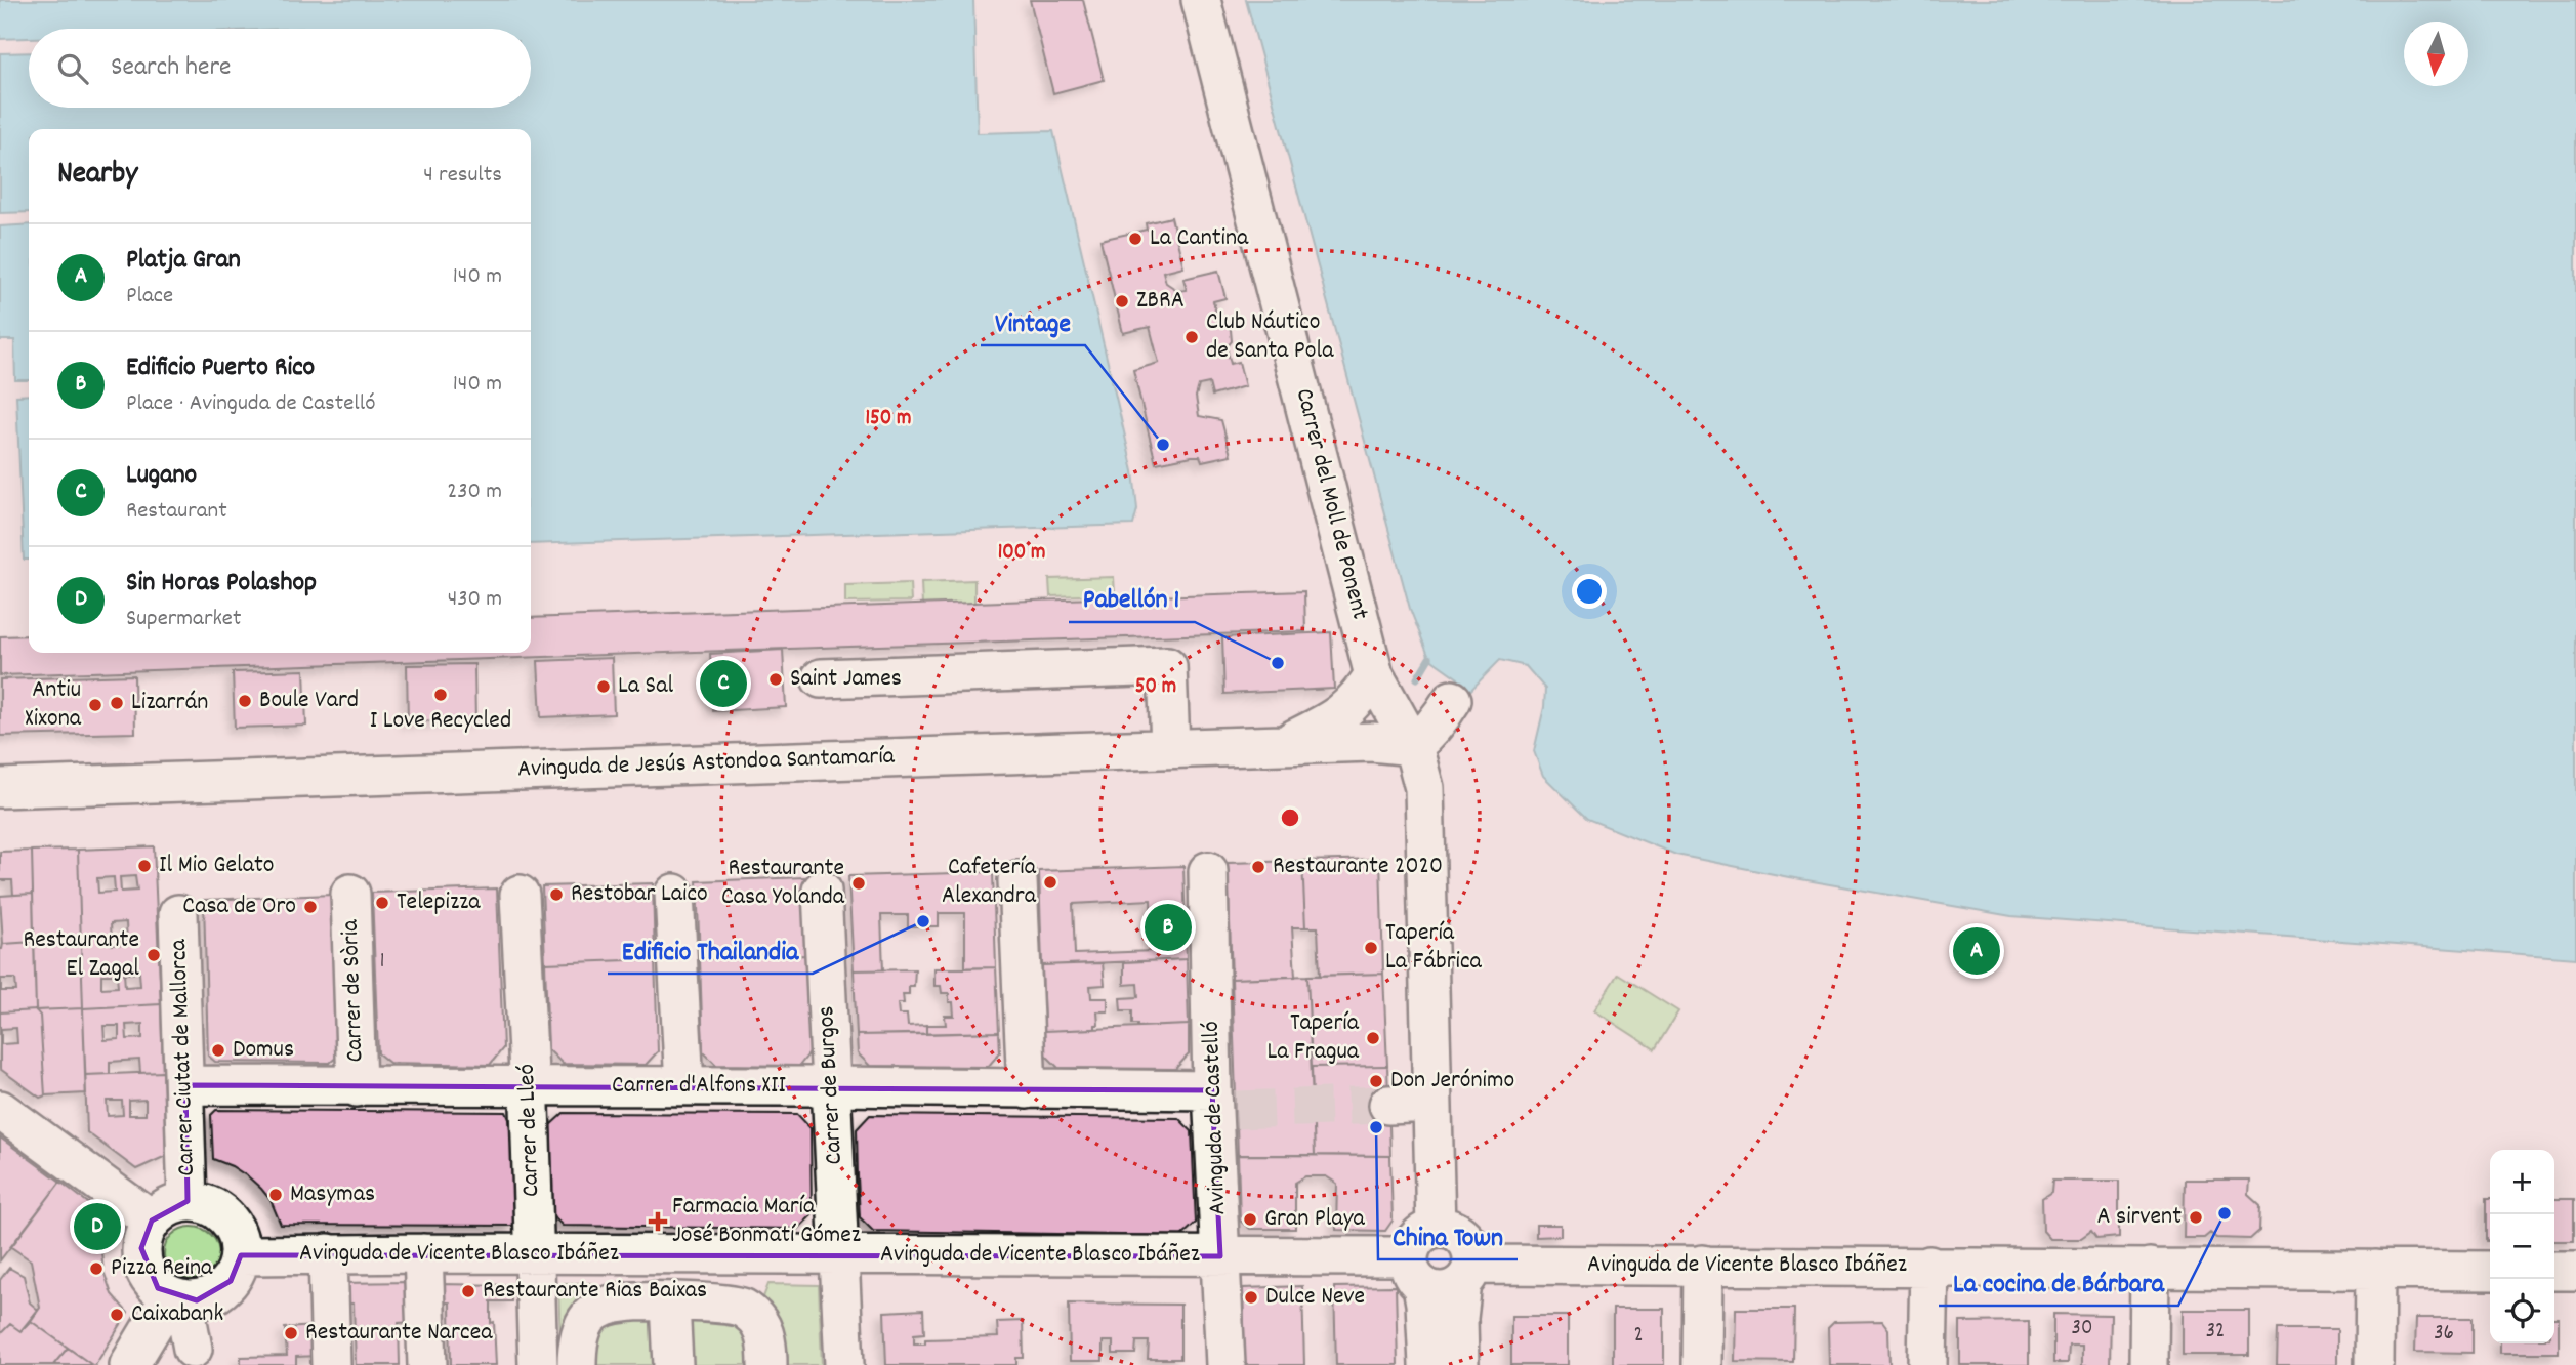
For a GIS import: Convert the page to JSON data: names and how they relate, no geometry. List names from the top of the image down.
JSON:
{
  "streets": {
    "street": [
      "Carrer del Moll de Ponent",
      "Avinguda de Jesús Astondoa Santamaría",
      "Carrer de Sòria",
      "Carrer Ciutat de Mallorca",
      "Carrer de Burgos",
      "Carrer d'Alfons XII",
      "Avinguda de Castelló",
      "Carrer de Lleó",
      "Avinguda de Vicente Blasco Ibáñez"
    ]
  },
  "crossings": [
    ["Carrer del Moll de Ponent", "Avinguda de Jesús Astondoa Santamaría"],
    ["Carrer del Moll de Ponent", "Avinguda de Vicente Blasco Ibáñez"],
    ["Carrer de Sòria", "Carrer d'Alfons XII"],
    ["Carrer Ciutat de Mallorca", "Carrer d'Alfons XII"],
    ["Carrer Ciutat de Mallorca", "Avinguda de Vicente Blasco Ibáñez"],
    ["Carrer de Burgos", "Carrer d'Alfons XII"],
    ["Carrer de Burgos", "Avinguda de Vicente Blasco Ibáñez"],
    ["Carrer d'Alfons XII", "Avinguda de Castelló"],
    ["Carrer d'Alfons XII", "Carrer de Lleó"],
    ["Avinguda de Castelló", "Avinguda de Vicente Blasco Ibáñez"],
    ["Carrer de Lleó", "Avinguda de Vicente Blasco Ibáñez"]
  ],
  "places": {
    "other": [
      "La Cantina",
      "ZBRA",
      "Club Náutico de Santa Pola",
      "Vintage",
      "Pabellón 1",
      "Saint James",
      "La Sal",
      "I Love Recycled",
      "Boule Vard",
      "Lizarrán",
      "Antiu Xixona",
      "Il Mio Gelato",
      "Restaurante 2020",
      "Cafetería Alexandra",
      "Restaurante Casa Yolanda",
      "Restobar Laico",
      "Telepizza",
      "Casa de Oro",
      "Edificio Thailandia",
      "Tapería La Fábrica",
      "Restaurante El Zagal",
      "Tapería La Fragua",
      "Domus",
      "Don Jerónimo",
      "China Town",
      "Masymas",
      "La cocina de Bárbara",
      "A sirvent",
      "Gran Playa",
      "Pizza Reina",
      "Restaurante Rias Baixas",
      "Dulce Neve",
      "Caixabank",
      "Restaurante Narcea"
    ],
    "health": ["Farmacia María José Bonmatí Gómez"]
  },
  "house_numbers": [
    "1",
    "30",
    "32",
    "36",
    "2"
  ],
  "north": "bottom",
  "page": {
    "search": "Search here",
    "heading": ["Nearby", "4 results"],
    "list": [
      {
        "mark": "A",
        "name": "Platja Gran",
        "note": "Place",
        "value": "140 m"
      },
      {
        "mark": "B",
        "name": "Edificio Puerto Rico",
        "note": "Place · Avinguda de Castelló",
        "value": "140 m"
      },
      {
        "mark": "C",
        "name": "Lugano",
        "note": "Restaurant",
        "value": "230 m"
      },
      {
        "mark": "D",
        "name": "Sin Horas Polashop",
        "note": "Supermarket",
        "value": "430 m"
      }
    ],
    "pins": [
      "C",
      "B",
      "A",
      "D"
    ],
    "map_buttons": ["+", "−"]
  },
  "rings": ["150 m", "100 m", "50 m"]
}
